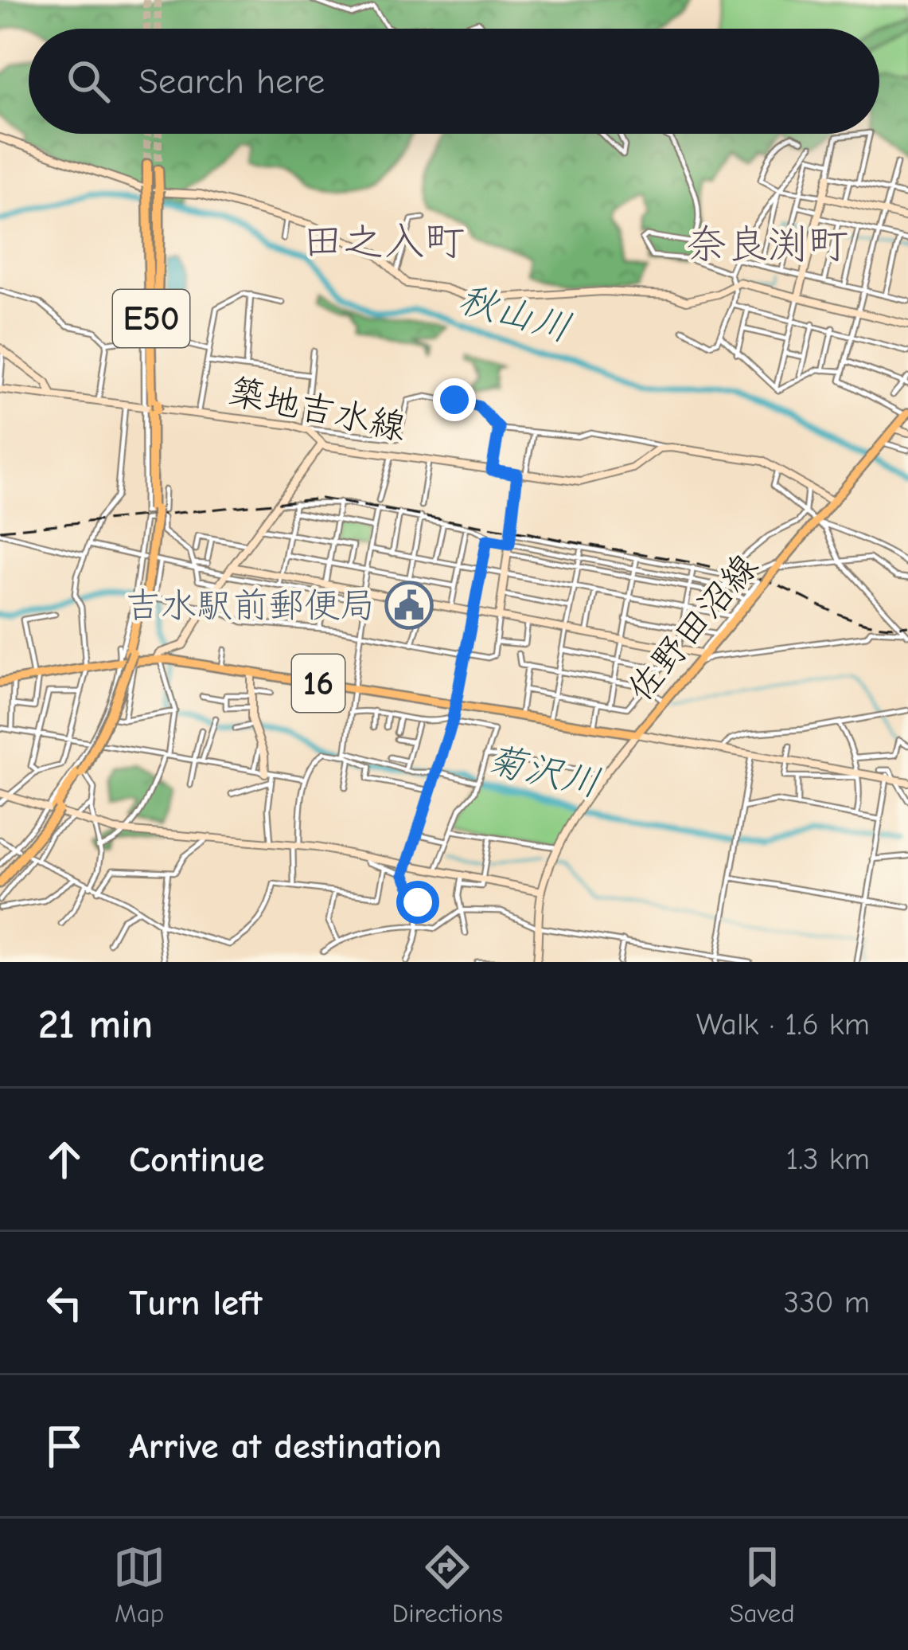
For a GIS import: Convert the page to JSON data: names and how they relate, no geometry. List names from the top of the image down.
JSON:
{
  "streets": {
    "highway": ["E50"],
    "main road": ["佐野田沼線", "16"],
    "street": ["築地吉水線"]
  },
  "crossings": [
    ["E50", "築地吉水線"],
    ["E50", "佐野田沼線"]
  ],
  "districts": ["田之入町", "奈良渕町"],
  "water": ["秋山川", "菊沢川"],
  "places": {
    "public building": ["吉水駅前郵便局"]
  },
  "page": {
    "search": "Search here",
    "heading": ["21 min", "Walk · 1.6 km"],
    "list": [
      ["Continue", "1.3 km"],
      ["Turn left", "330 m"],
      "Arrive at destination"
    ],
    "nav": ["Map", "Directions", "Saved"]
  }
}
